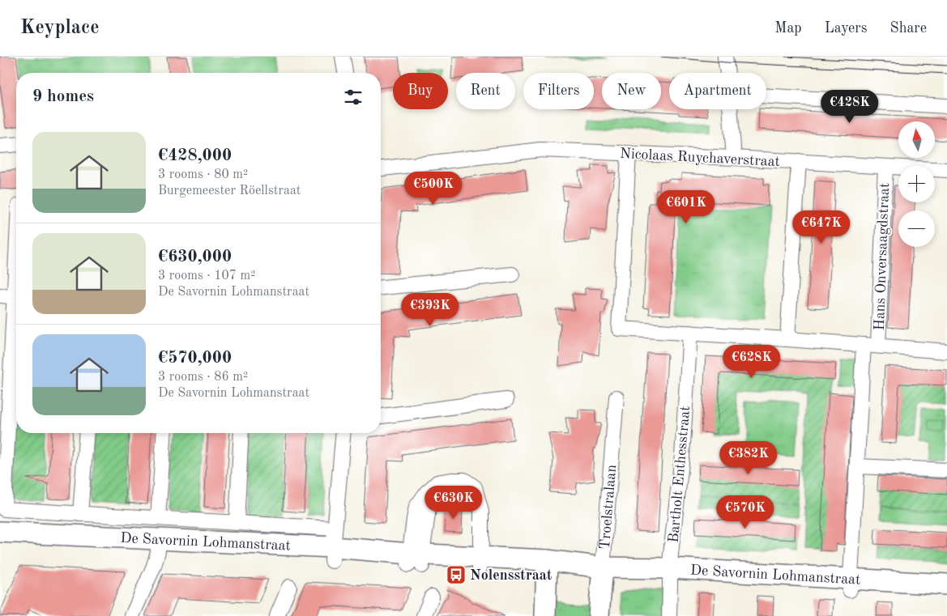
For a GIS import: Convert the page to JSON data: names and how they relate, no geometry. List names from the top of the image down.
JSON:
{
  "streets": {
    "street": [
      "Nicolaas Ruychaverstraat",
      "Hans Onversaagdstraat",
      "Bartholt Enthesstraat",
      "Troelstralaan",
      "De Savornin Lohmanstraat"
    ]
  },
  "crossings": [
    ["Nicolaas Ruychaverstraat", "Hans Onversaagdstraat"],
    ["Hans Onversaagdstraat", "De Savornin Lohmanstraat"],
    ["Bartholt Enthesstraat", "De Savornin Lohmanstraat"],
    ["Troelstralaan", "De Savornin Lohmanstraat"]
  ],
  "places": {
    "bus stop": ["Nolensstraat"]
  },
  "north": "top",
  "page": {
    "header": "Keyplace",
    "nav": ["Map", "Layers", "Share"],
    "chip": [
      "Buy",
      "Rent",
      "Filters",
      "New",
      "Apartment"
    ],
    "heading": "9 homes",
    "price": [
      "€428K",
      "€500K",
      "€601K",
      "€647K",
      "€393K",
      "€628K",
      "€382K",
      "€630K",
      "€570K"
    ],
    "map_buttons": ["+", "−"],
    "list": [
      {
        "name": "€428,000",
        "note": "3 rooms · 80 m² · Burgemeester Röellstraat"
      },
      {
        "name": "€630,000",
        "note": "3 rooms · 107 m² · De Savornin Lohmanstraat"
      },
      {
        "name": "€570,000",
        "note": "3 rooms · 86 m² · De Savornin Lohmanstraat"
      }
    ]
  }
}
